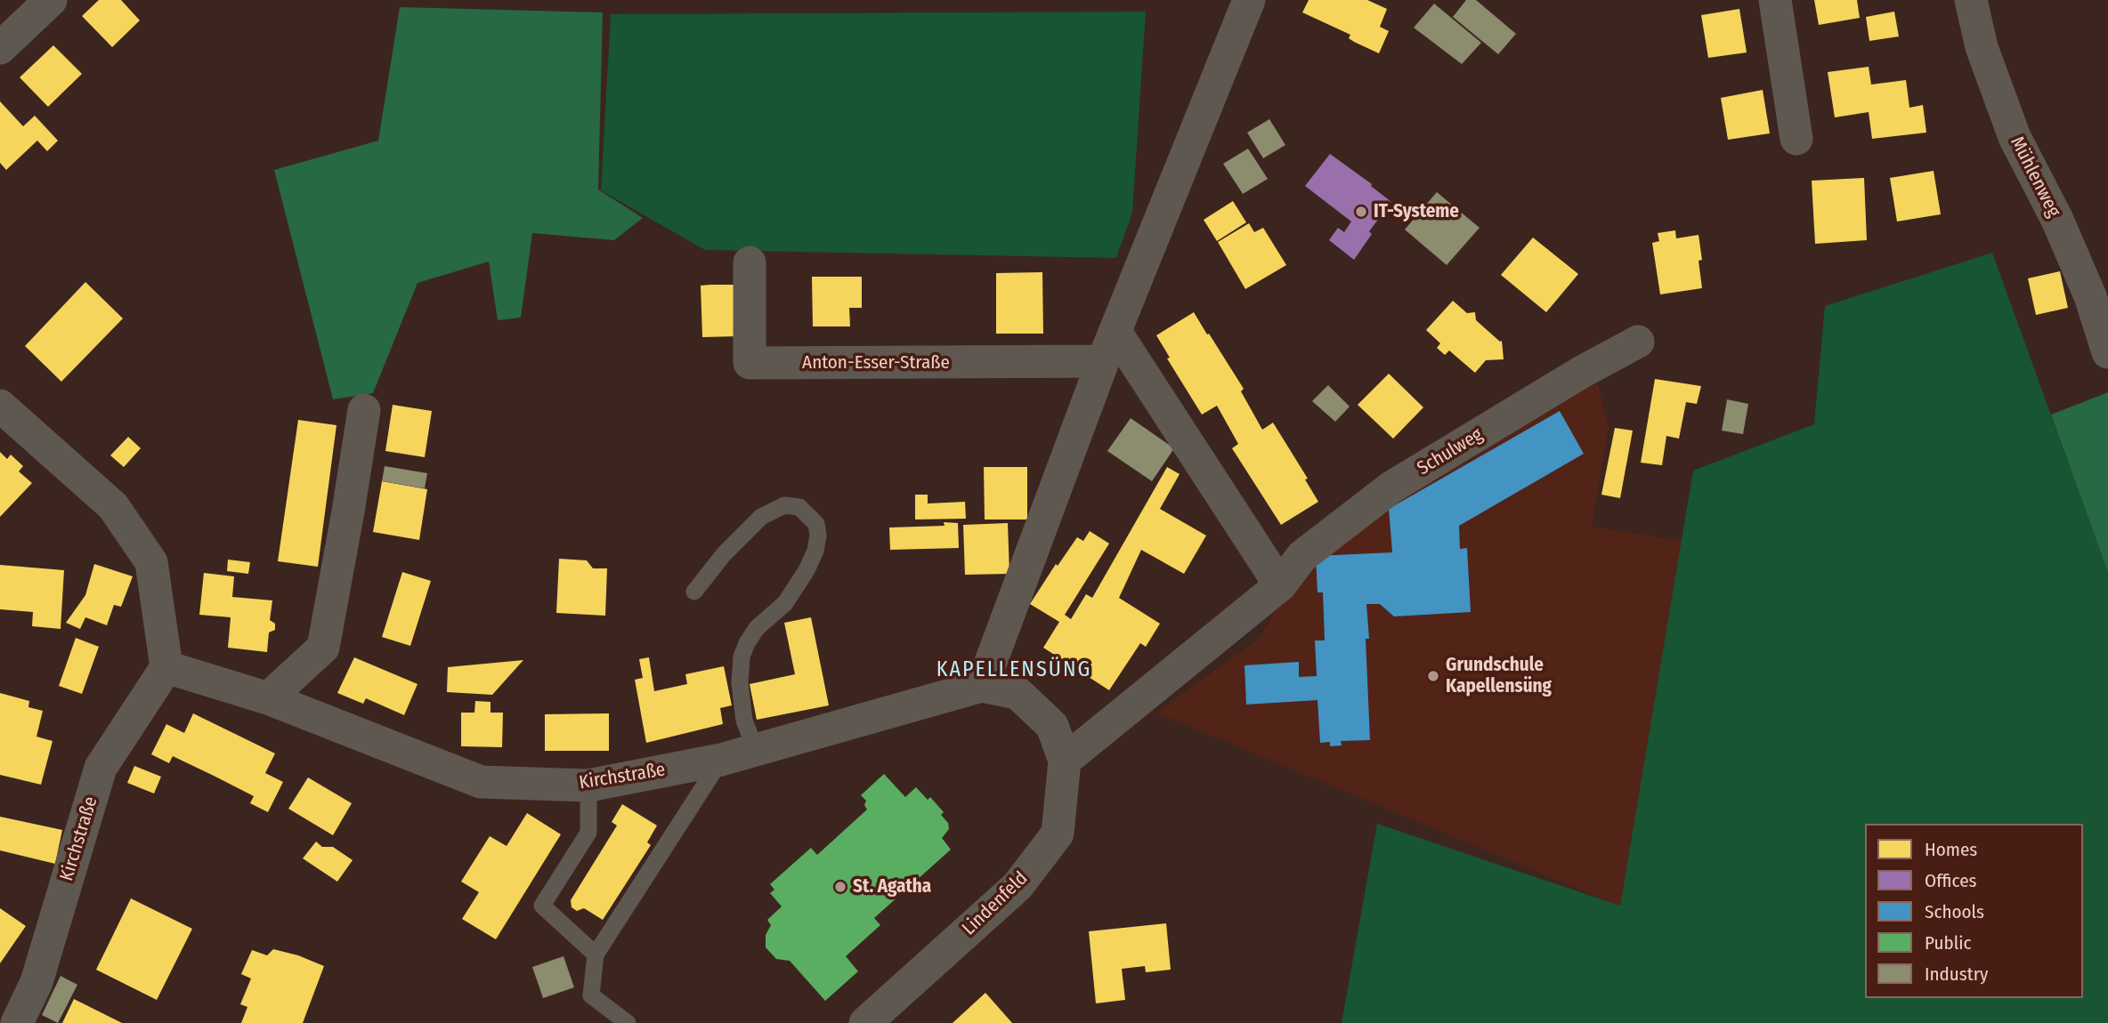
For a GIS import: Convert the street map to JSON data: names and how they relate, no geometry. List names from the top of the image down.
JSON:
{
  "streets": {
    "street": [
      "Mühlenweg",
      "Anton-Esser-Straße",
      "Schulweg",
      "Kirchstraße",
      "Lindenfeld"
    ]
  },
  "crossings": [
    ["Schulweg", "Lindenfeld"],
    ["Kirchstraße", "Lindenfeld"]
  ],
  "districts": ["KAPELLENSÜNG"],
  "places": ["IT-Systeme", "Grundschule Kapellensüng", "St. Agatha"],
  "legend": [
    "Homes",
    "Offices",
    "Schools",
    "Public",
    "Industry"
  ]
}
